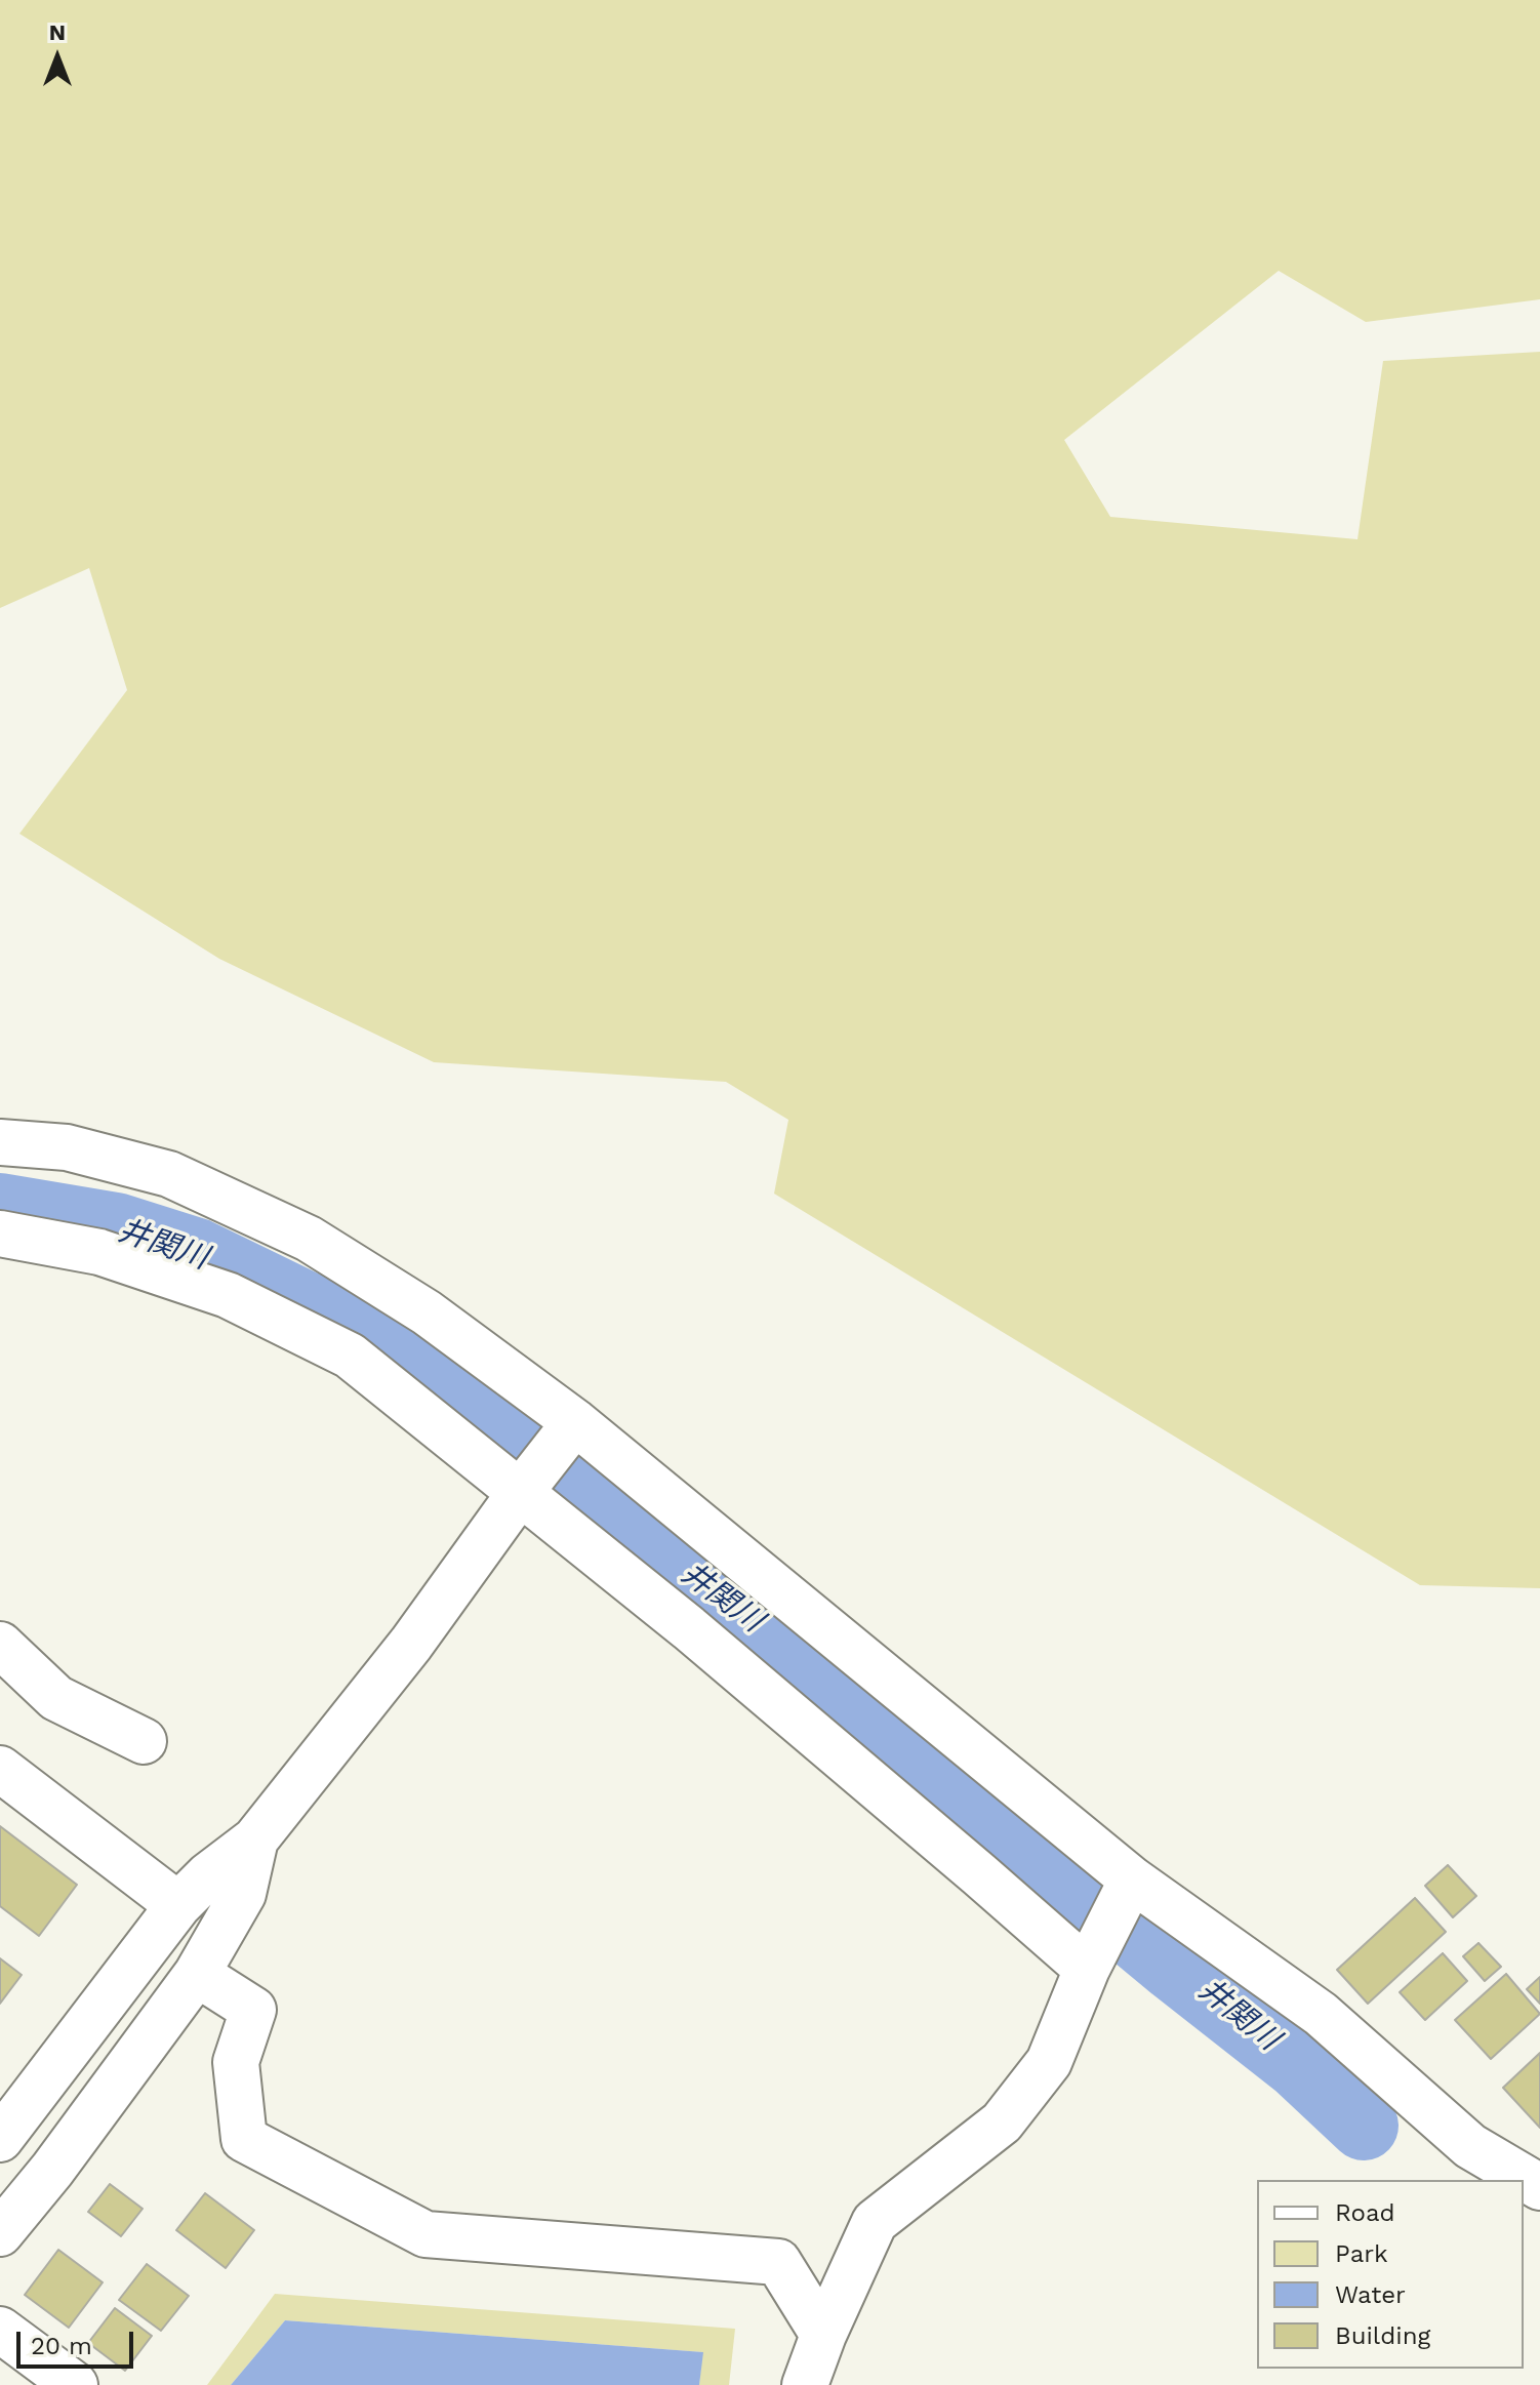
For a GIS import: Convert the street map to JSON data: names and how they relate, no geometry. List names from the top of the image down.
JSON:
{
  "water": ["井関川"],
  "legend": [
    "Road",
    "Park",
    "Water",
    "Building"
  ],
  "scale_bar": "20 m",
  "north": "top"
}
